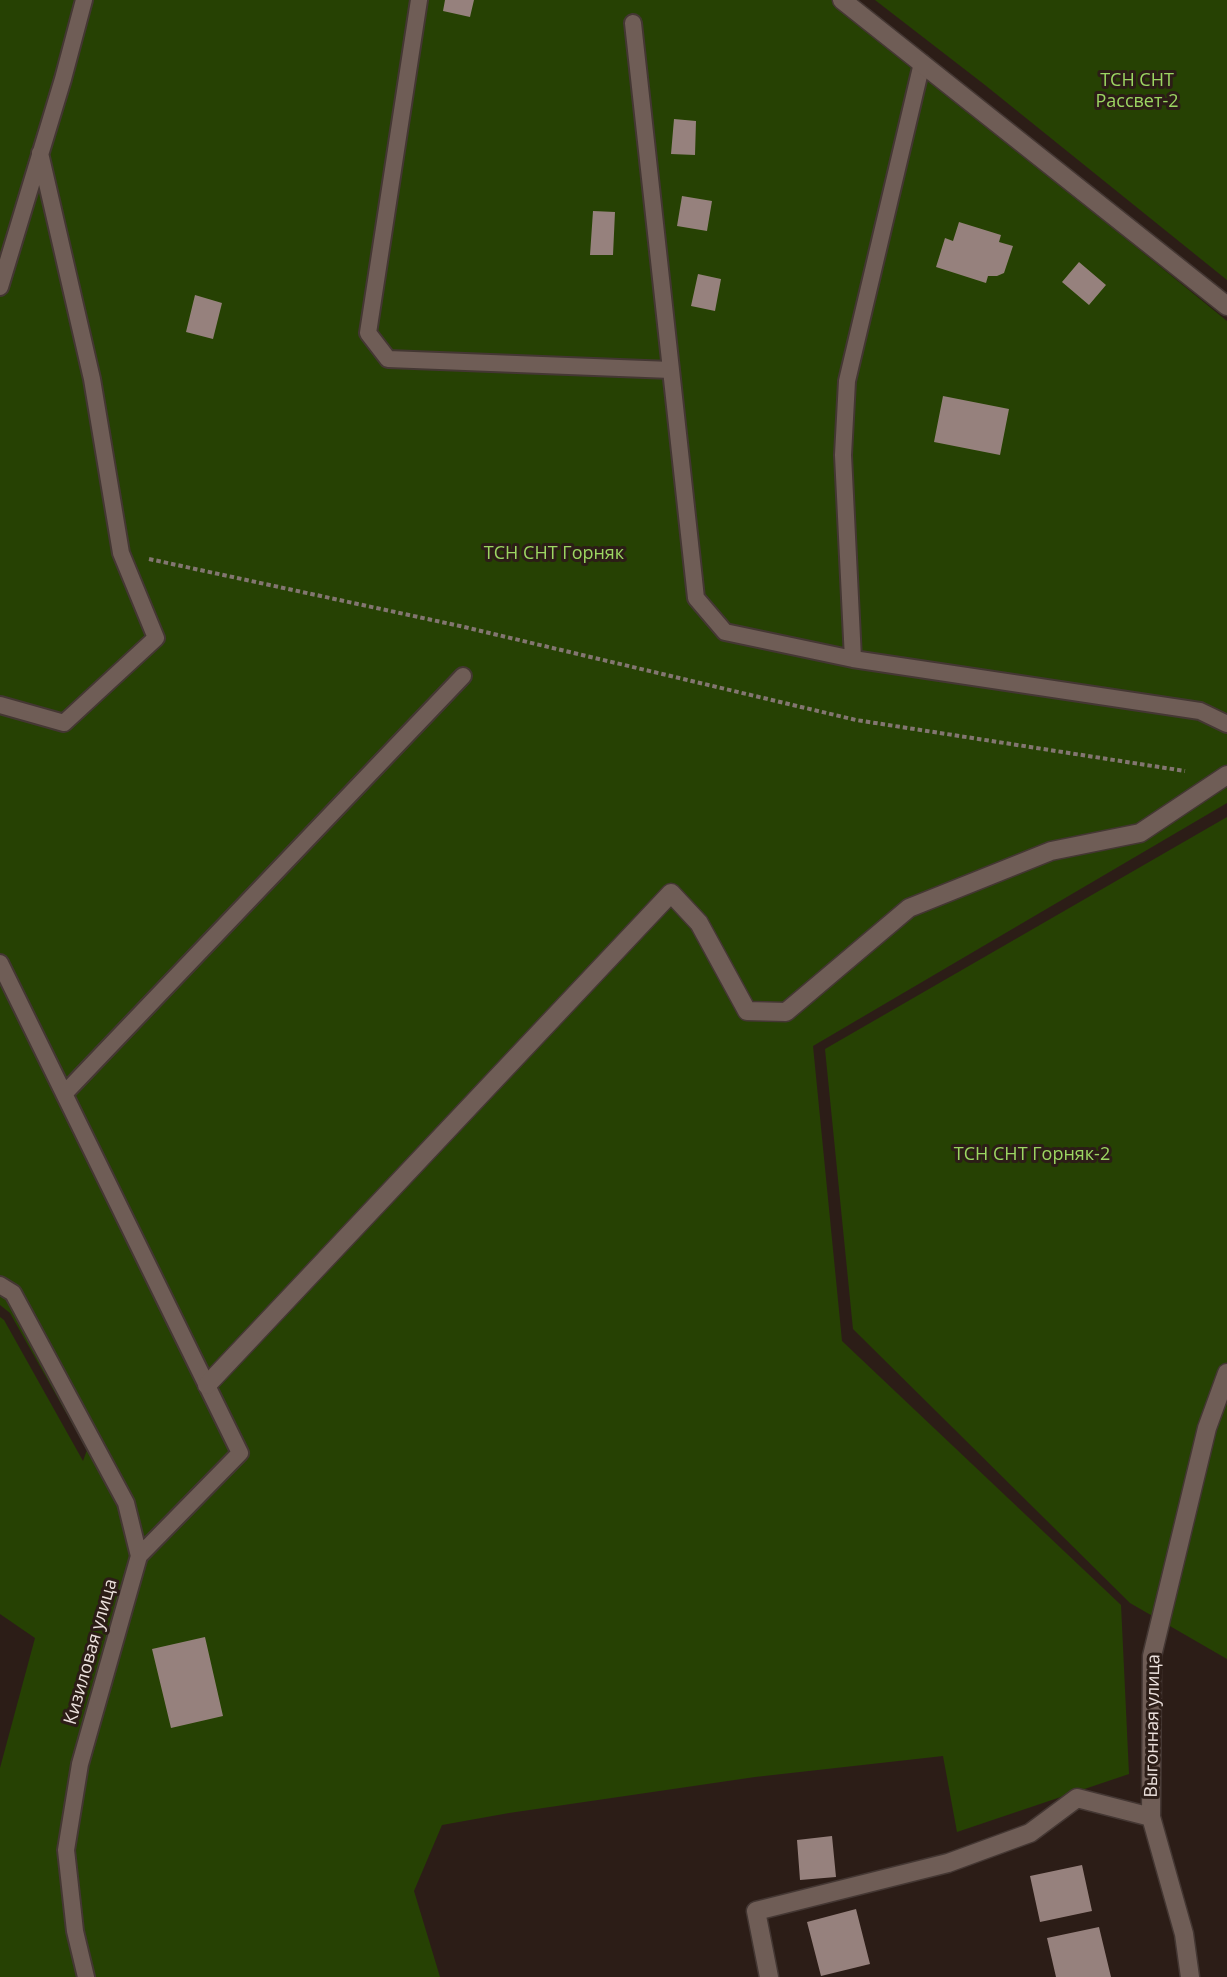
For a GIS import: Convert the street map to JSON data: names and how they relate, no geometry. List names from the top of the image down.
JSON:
{
  "streets": {
    "street": ["Выгонная улица"],
    "lane": ["Кизиловая улица"]
  },
  "parks": ["ТСН СНТ Рассвет-2", "ТСН СНТ Горняк", "ТСН СНТ Горняк-2"]
}
